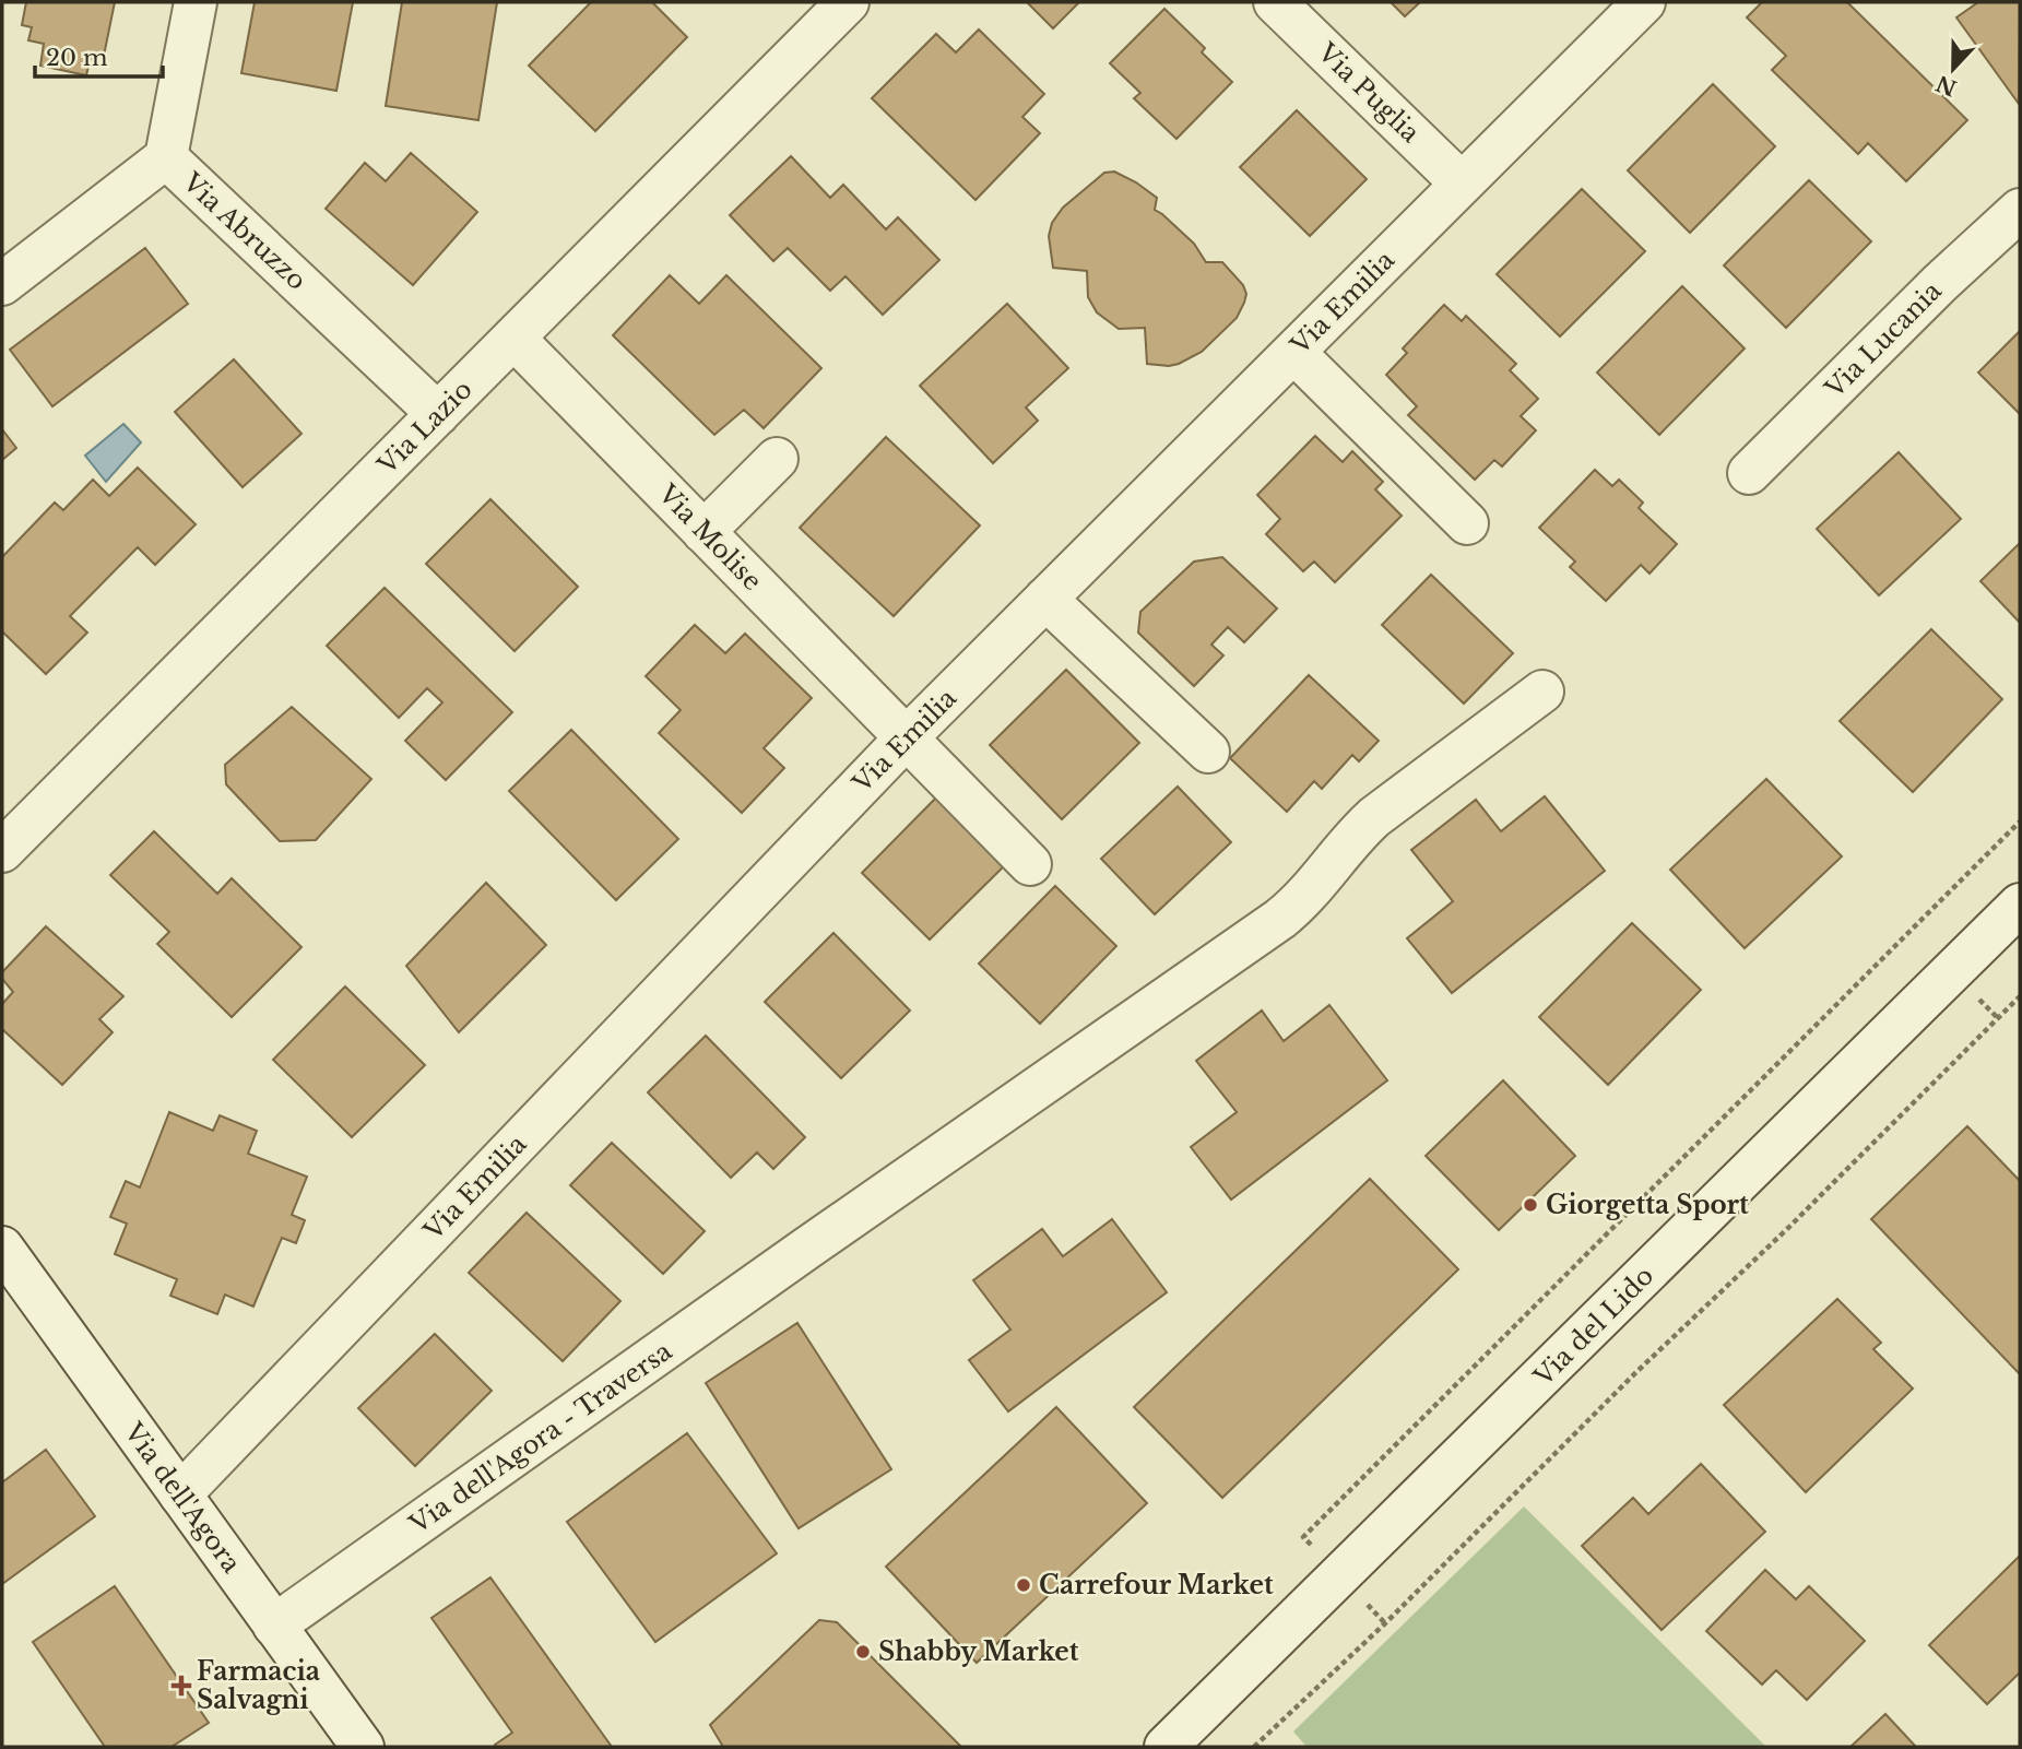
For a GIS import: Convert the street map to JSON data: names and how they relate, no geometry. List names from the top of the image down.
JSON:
{
  "streets": {
    "street": [
      "Via Puglia",
      "Via Abruzzo",
      "Via Emilia",
      "Via Lucania",
      "Via Lazio",
      "Via Molise",
      "Via del Lido",
      "Via dell'Agora - Traversa",
      "Via dell'Agora"
    ]
  },
  "crossings": [
    ["Via Puglia", "Via Emilia"],
    ["Via Abruzzo", "Via Lazio"],
    ["Via Emilia", "Via Molise"],
    ["Via Emilia", "Via dell'Agora"],
    ["Via Lazio", "Via Molise"],
    ["Via dell'Agora - Traversa", "Via dell'Agora"]
  ],
  "places": {
    "other": ["Giorgetta Sport", "Carrefour Market", "Shabby Market"],
    "health": ["Farmacia Salvagni"]
  },
  "scale_bar": "20 m",
  "north": "bottom"
}
